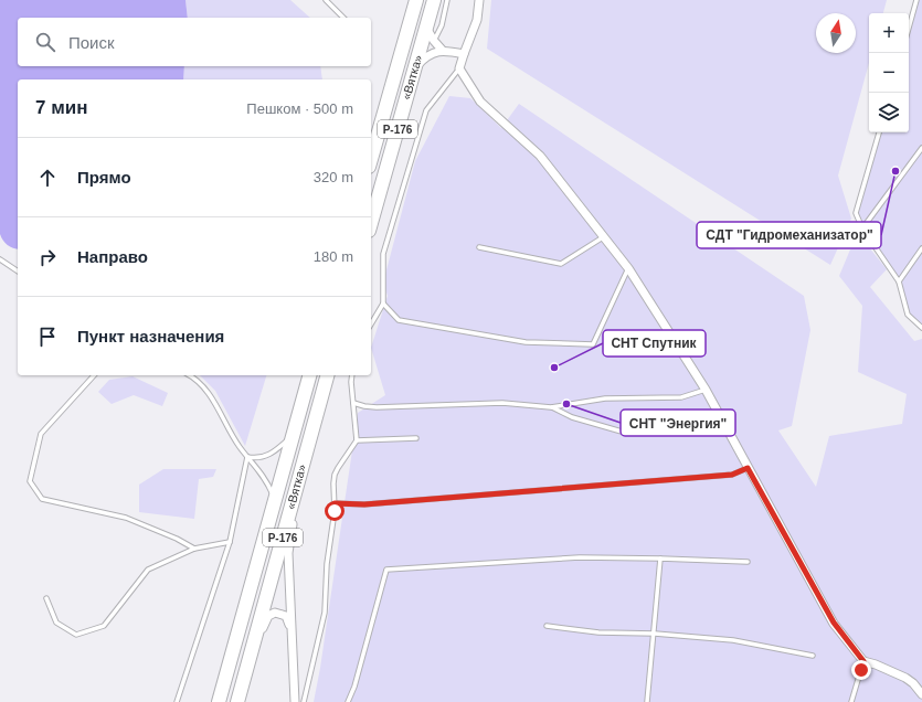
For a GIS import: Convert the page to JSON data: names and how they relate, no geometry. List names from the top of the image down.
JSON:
{
  "streets": {
    "highway": ["«Вятка»", "Р-176"]
  },
  "places": ["СДТ \"Гидромеханизатор\"", "СНТ Спутник", "СНТ \"Энергия\""],
  "north": "top",
  "page": {
    "map_buttons": ["+", "−"],
    "search": "Поиск",
    "heading": ["7 мин", "Пешком · 500 m"],
    "list": [
      ["Прямо", "320 m"],
      ["Направо", "180 m"],
      "Пункт назначения"
    ]
  }
}
